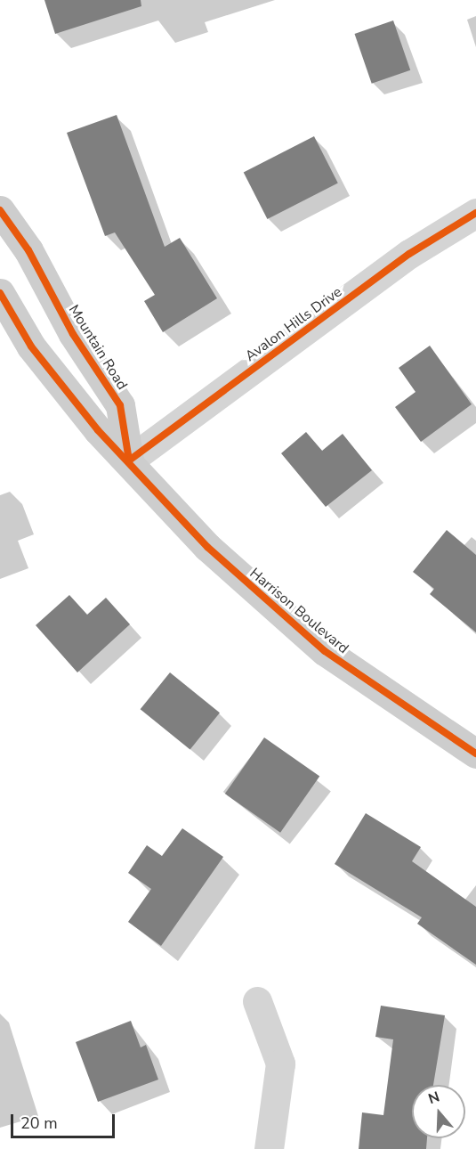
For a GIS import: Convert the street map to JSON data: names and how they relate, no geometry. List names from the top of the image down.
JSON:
{
  "streets": {
    "street": ["Avalon Hills Drive", "Mountain Road", "Harrison Boulevard"]
  },
  "crossings": [
    ["Avalon Hills Drive", "Mountain Road"],
    ["Avalon Hills Drive", "Harrison Boulevard"],
    ["Mountain Road", "Harrison Boulevard"]
  ],
  "scale_bar": "20 m",
  "north": "top"
}
